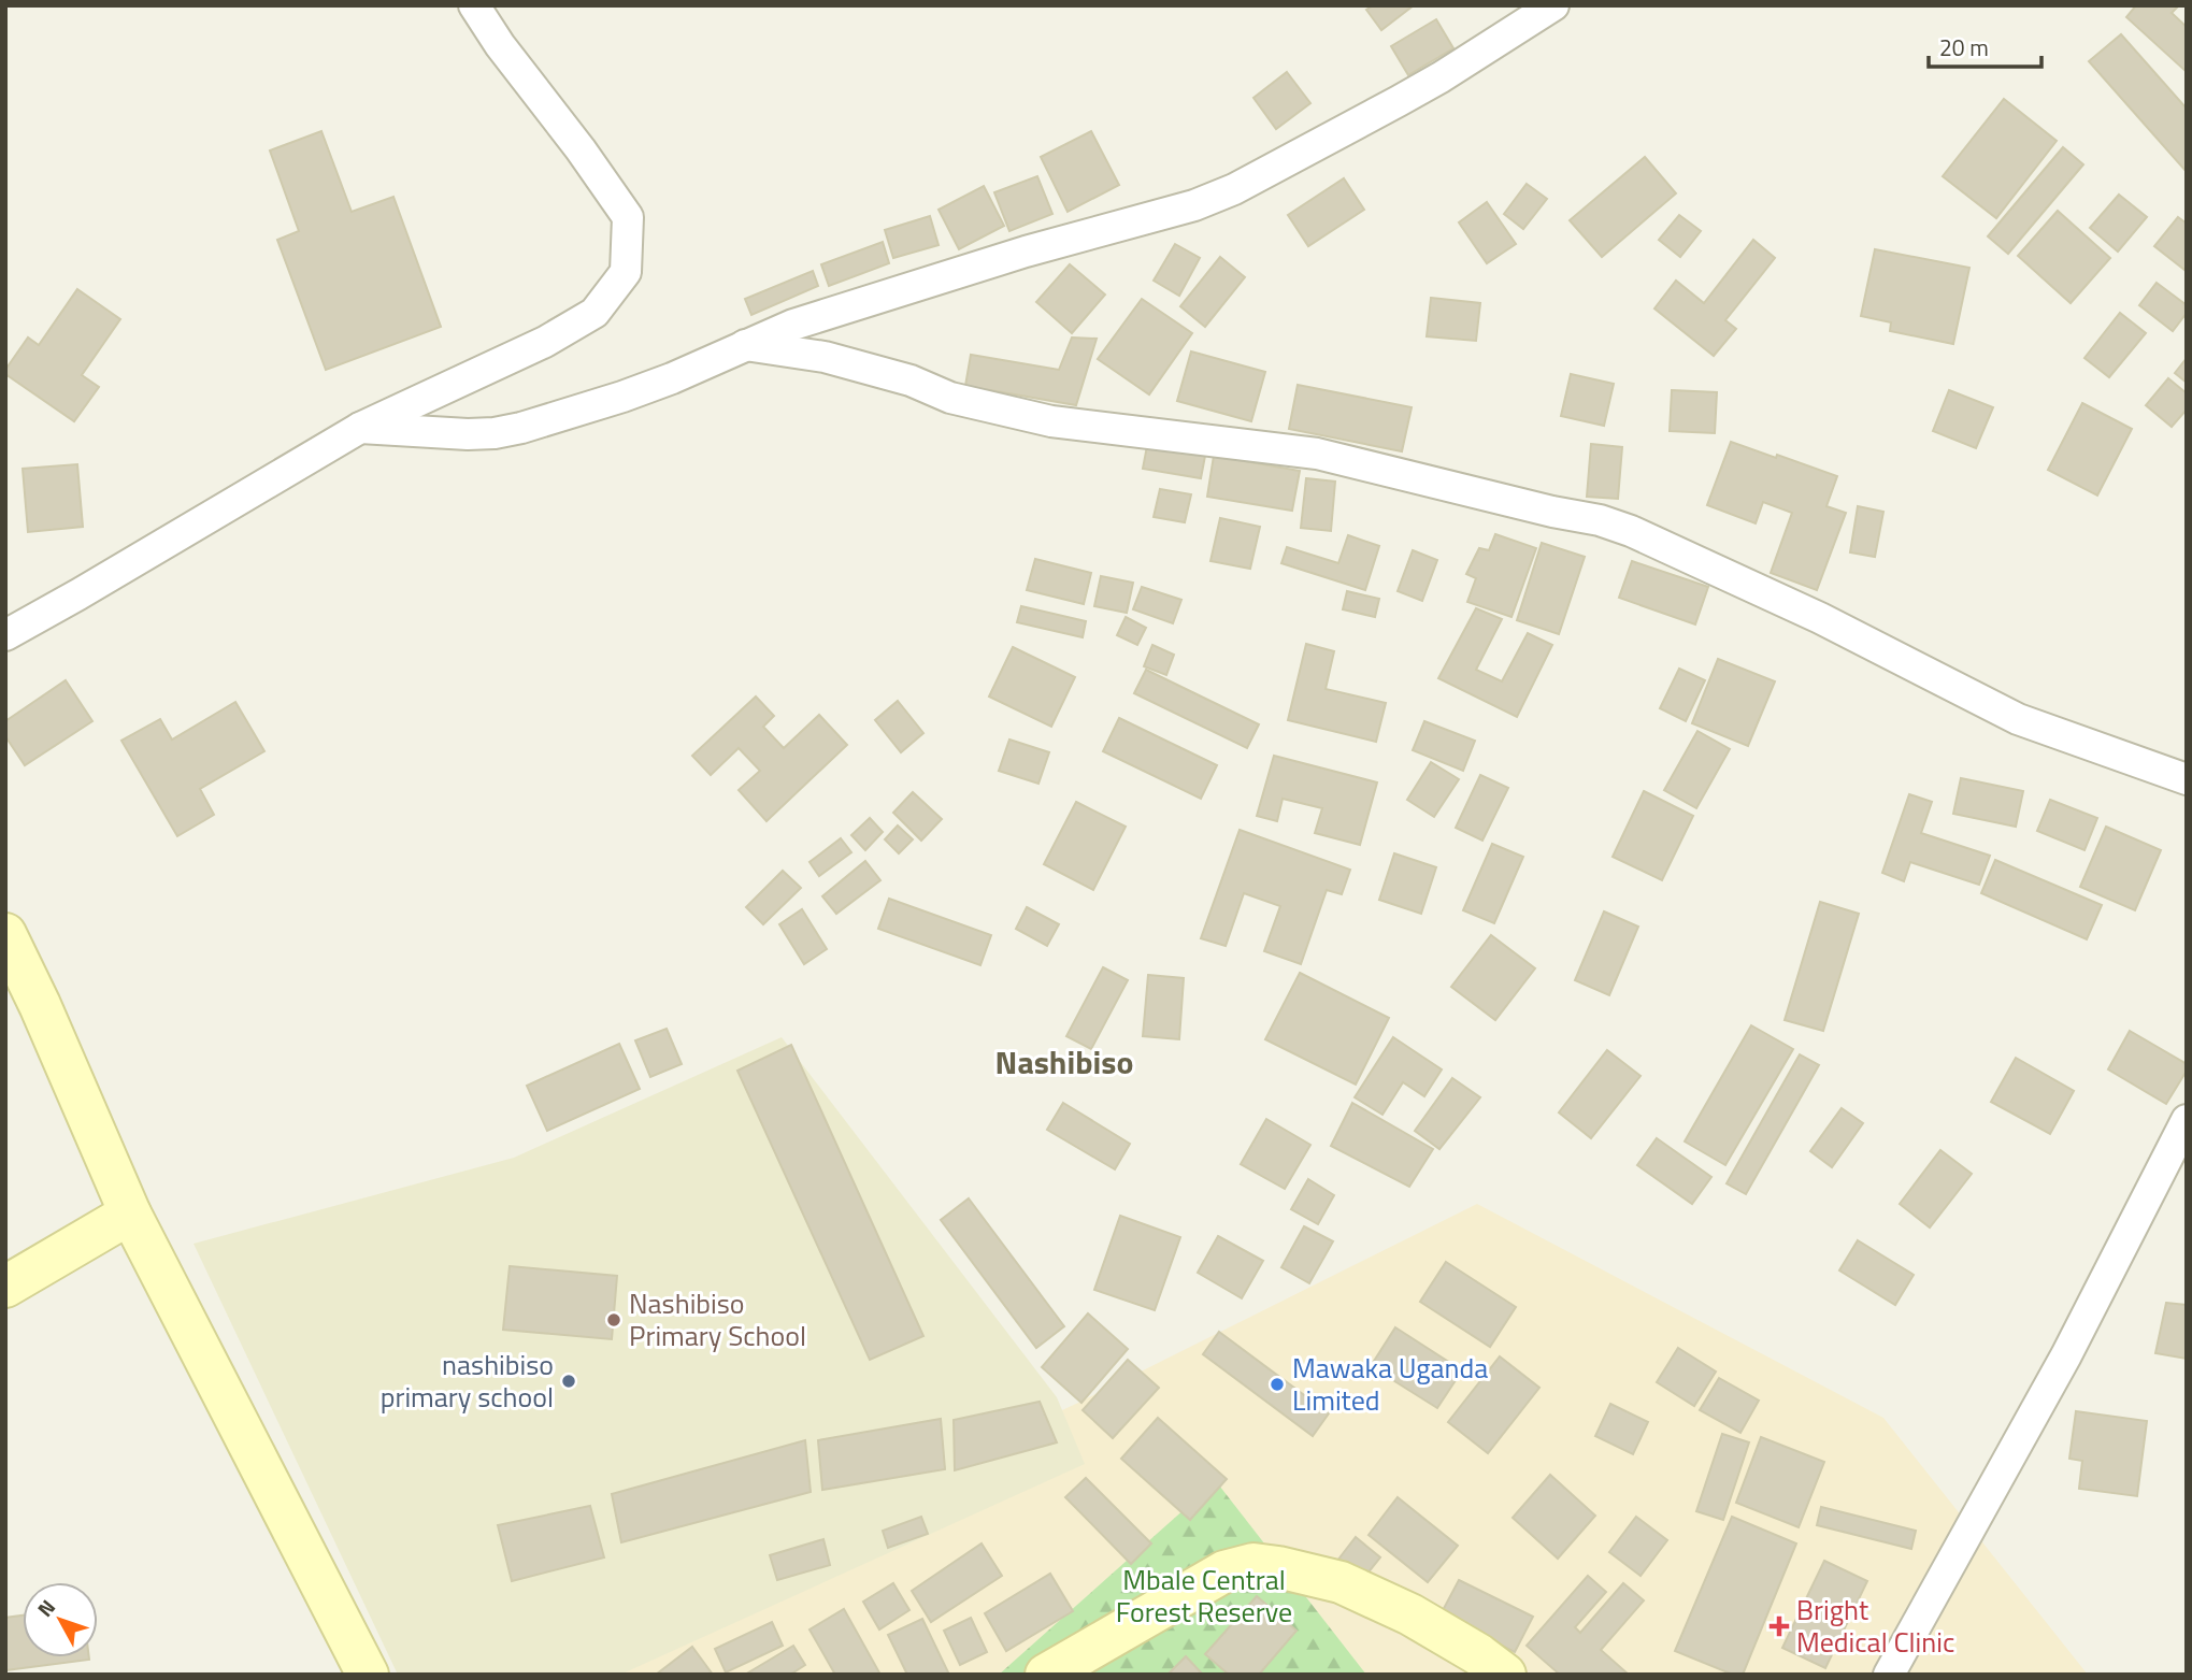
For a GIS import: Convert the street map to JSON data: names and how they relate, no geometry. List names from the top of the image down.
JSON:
{
  "districts": ["Nashibiso"],
  "parks": ["Mbale Central Forest Reserve"],
  "places": {
    "other": ["Nashibiso Primary School", "nashibiso primary school", "Mawaka Uganda Limited"],
    "health": ["Bright Medical Clinic"]
  },
  "scale_bar": "20 m",
  "north": "top left"
}
